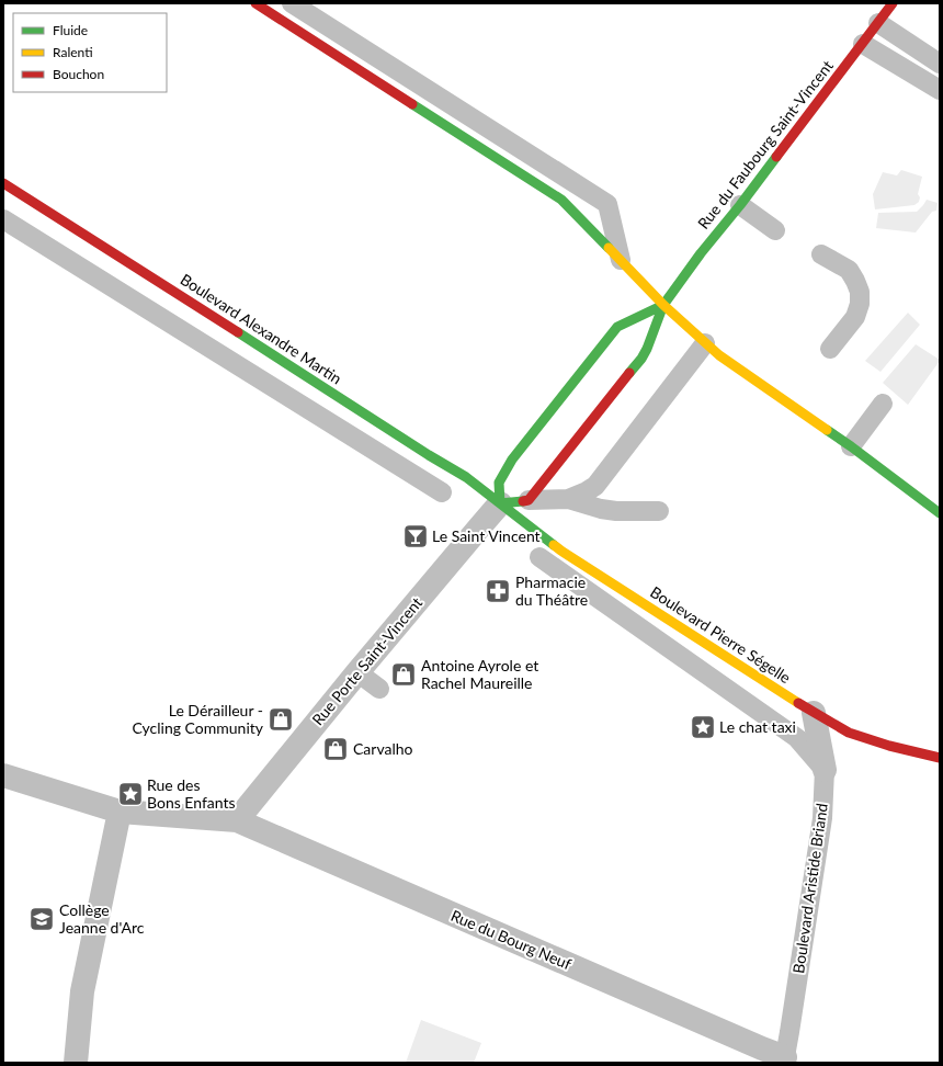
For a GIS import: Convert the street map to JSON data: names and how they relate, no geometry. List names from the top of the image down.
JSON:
{
  "streets": {
    "main road": ["Rue du Faubourg Saint-Vincent", "Boulevard Alexandre Martin", "Boulevard Pierre Ségelle"],
    "street": ["Rue Porte Saint-Vincent", "Boulevard Aristide Briand", "Rue du Bourg Neuf"]
  },
  "crossings": [
    ["Rue du Faubourg Saint-Vincent", "Boulevard Alexandre Martin"],
    ["Rue du Faubourg Saint-Vincent", "Boulevard Pierre Ségelle"],
    ["Rue du Faubourg Saint-Vincent", "Rue Porte Saint-Vincent"],
    ["Boulevard Alexandre Martin", "Boulevard Pierre Ségelle"],
    ["Boulevard Alexandre Martin", "Rue Porte Saint-Vincent"],
    ["Boulevard Pierre Ségelle", "Rue Porte Saint-Vincent"],
    ["Boulevard Pierre Ségelle", "Boulevard Aristide Briand"],
    ["Rue Porte Saint-Vincent", "Rue du Bourg Neuf"],
    ["Boulevard Aristide Briand", "Rue du Bourg Neuf"]
  ],
  "places": {
    "bar": ["Le Saint Vincent"],
    "pharmacy": ["Pharmacie du Théâtre"],
    "shop": ["Antoine Ayrole et Rachel Maureille", "Le Dérailleur - Cycling Community", "Carvalho"],
    "place": ["Le chat taxi", "Rue des Bons Enfants"],
    "school or university": ["Collège Jeanne d'Arc"]
  },
  "legend": ["Fluide", "Ralenti", "Bouchon"]
}
